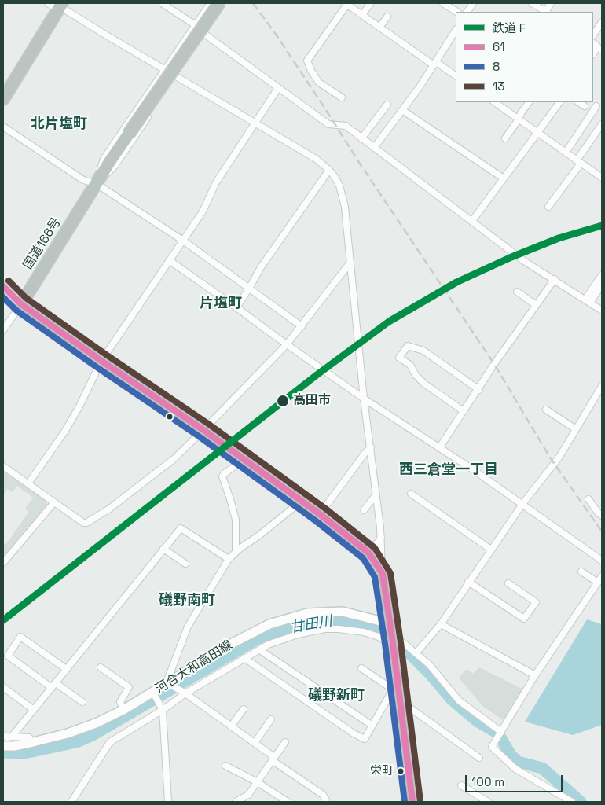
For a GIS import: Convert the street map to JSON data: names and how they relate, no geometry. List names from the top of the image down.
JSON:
{
  "streets": {
    "highway": ["国道166号"],
    "main road": ["河合大和高田線"]
  },
  "districts": [
    "北片塩町",
    "片塩町",
    "西三倉堂一丁目",
    "礒野南町",
    "礒野新町"
  ],
  "water": ["甘田川"],
  "places": ["高田市", "栄町"],
  "lines": [
    "rail line F",
    "transit line 13",
    "transit line 61",
    "transit line 8"
  ],
  "legend": [
    "鉄道 F",
    "61",
    "8",
    "13"
  ],
  "scale_bar": "100 m"
}
